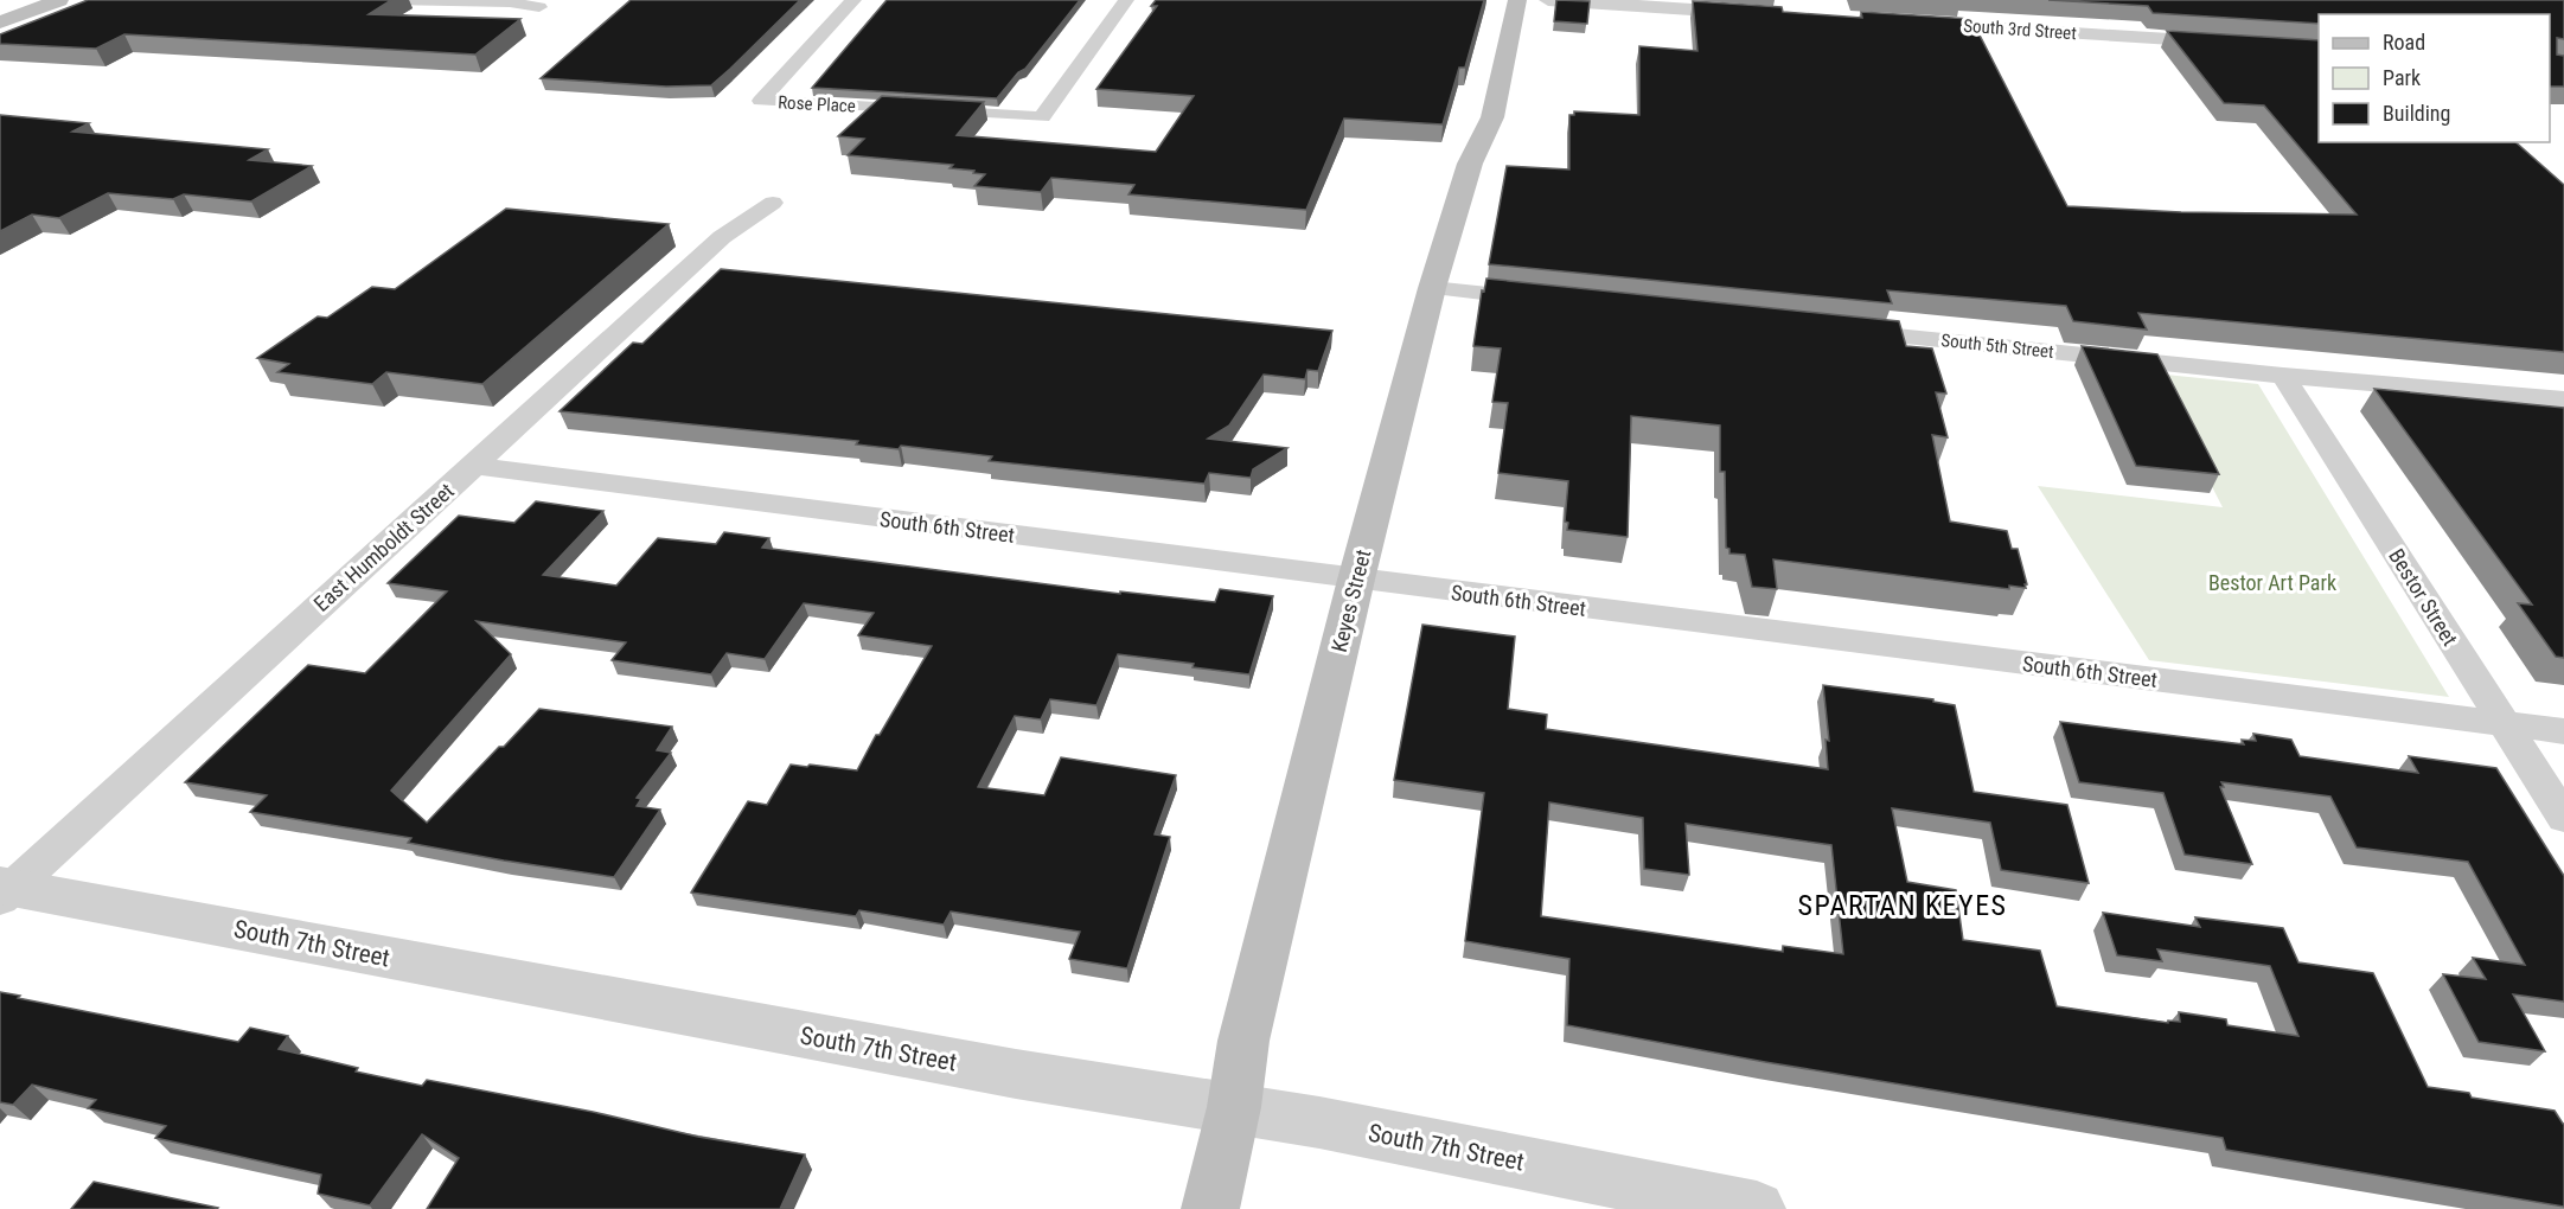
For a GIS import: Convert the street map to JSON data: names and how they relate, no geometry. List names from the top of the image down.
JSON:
{
  "streets": {
    "main road": ["Keyes Street"],
    "street": [
      "South 3rd Street",
      "Rose Place",
      "South 5th Street",
      "South 6th Street",
      "East Humboldt Street",
      "Bestor Street",
      "South 7th Street"
    ]
  },
  "crossings": [
    ["South 5th Street", "Bestor Street"],
    ["South 6th Street", "East Humboldt Street"],
    ["South 6th Street", "Bestor Street"],
    ["South 6th Street", "Keyes Street"],
    ["East Humboldt Street", "South 7th Street"],
    ["Keyes Street", "South 7th Street"]
  ],
  "districts": ["SPARTAN KEYES"],
  "parks": ["Bestor Art Park"],
  "legend": ["Road", "Park", "Building"]
}
